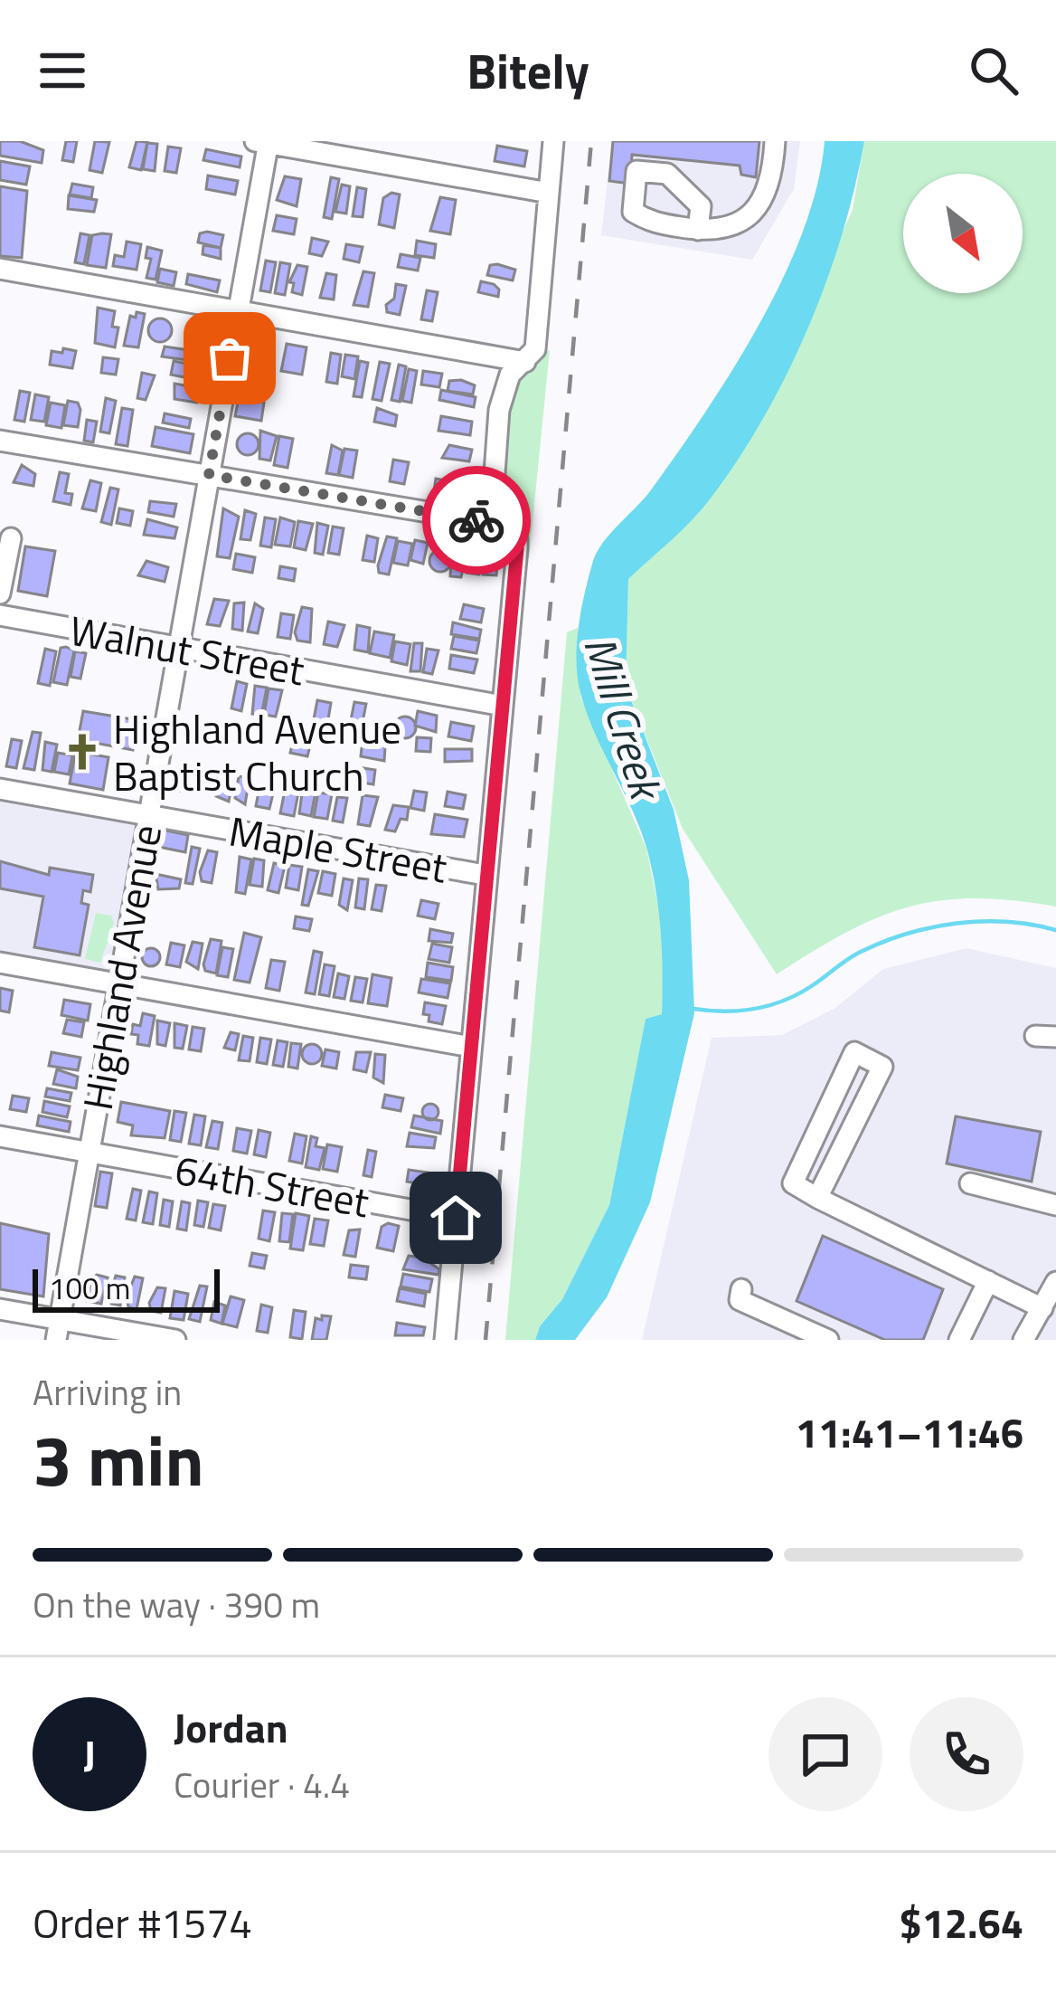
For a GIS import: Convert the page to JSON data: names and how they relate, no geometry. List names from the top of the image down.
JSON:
{
  "streets": {
    "street": [
      "Walnut Street",
      "Maple Street",
      "Highland Avenue",
      "64th Street"
    ]
  },
  "crossings": [
    ["Walnut Street", "Highland Avenue"],
    ["Maple Street", "Highland Avenue"],
    ["Highland Avenue", "64th Street"]
  ],
  "water": ["Mill Creek"],
  "places": {
    "church": ["Highland Avenue Baptist Church"]
  },
  "scale_bar": "100 m",
  "north": "bottom right",
  "page": {
    "header": "Bitely",
    "scale": "100 m",
    "heading": ["3 min", "Arriving in", "11:41–11:46"],
    "panel": [
      "Jordan",
      "Courier · 4.4",
      "Order #1574",
      "$12.64"
    ],
    "bar": "On the way · 390 m",
    "round": "J"
  }
}
